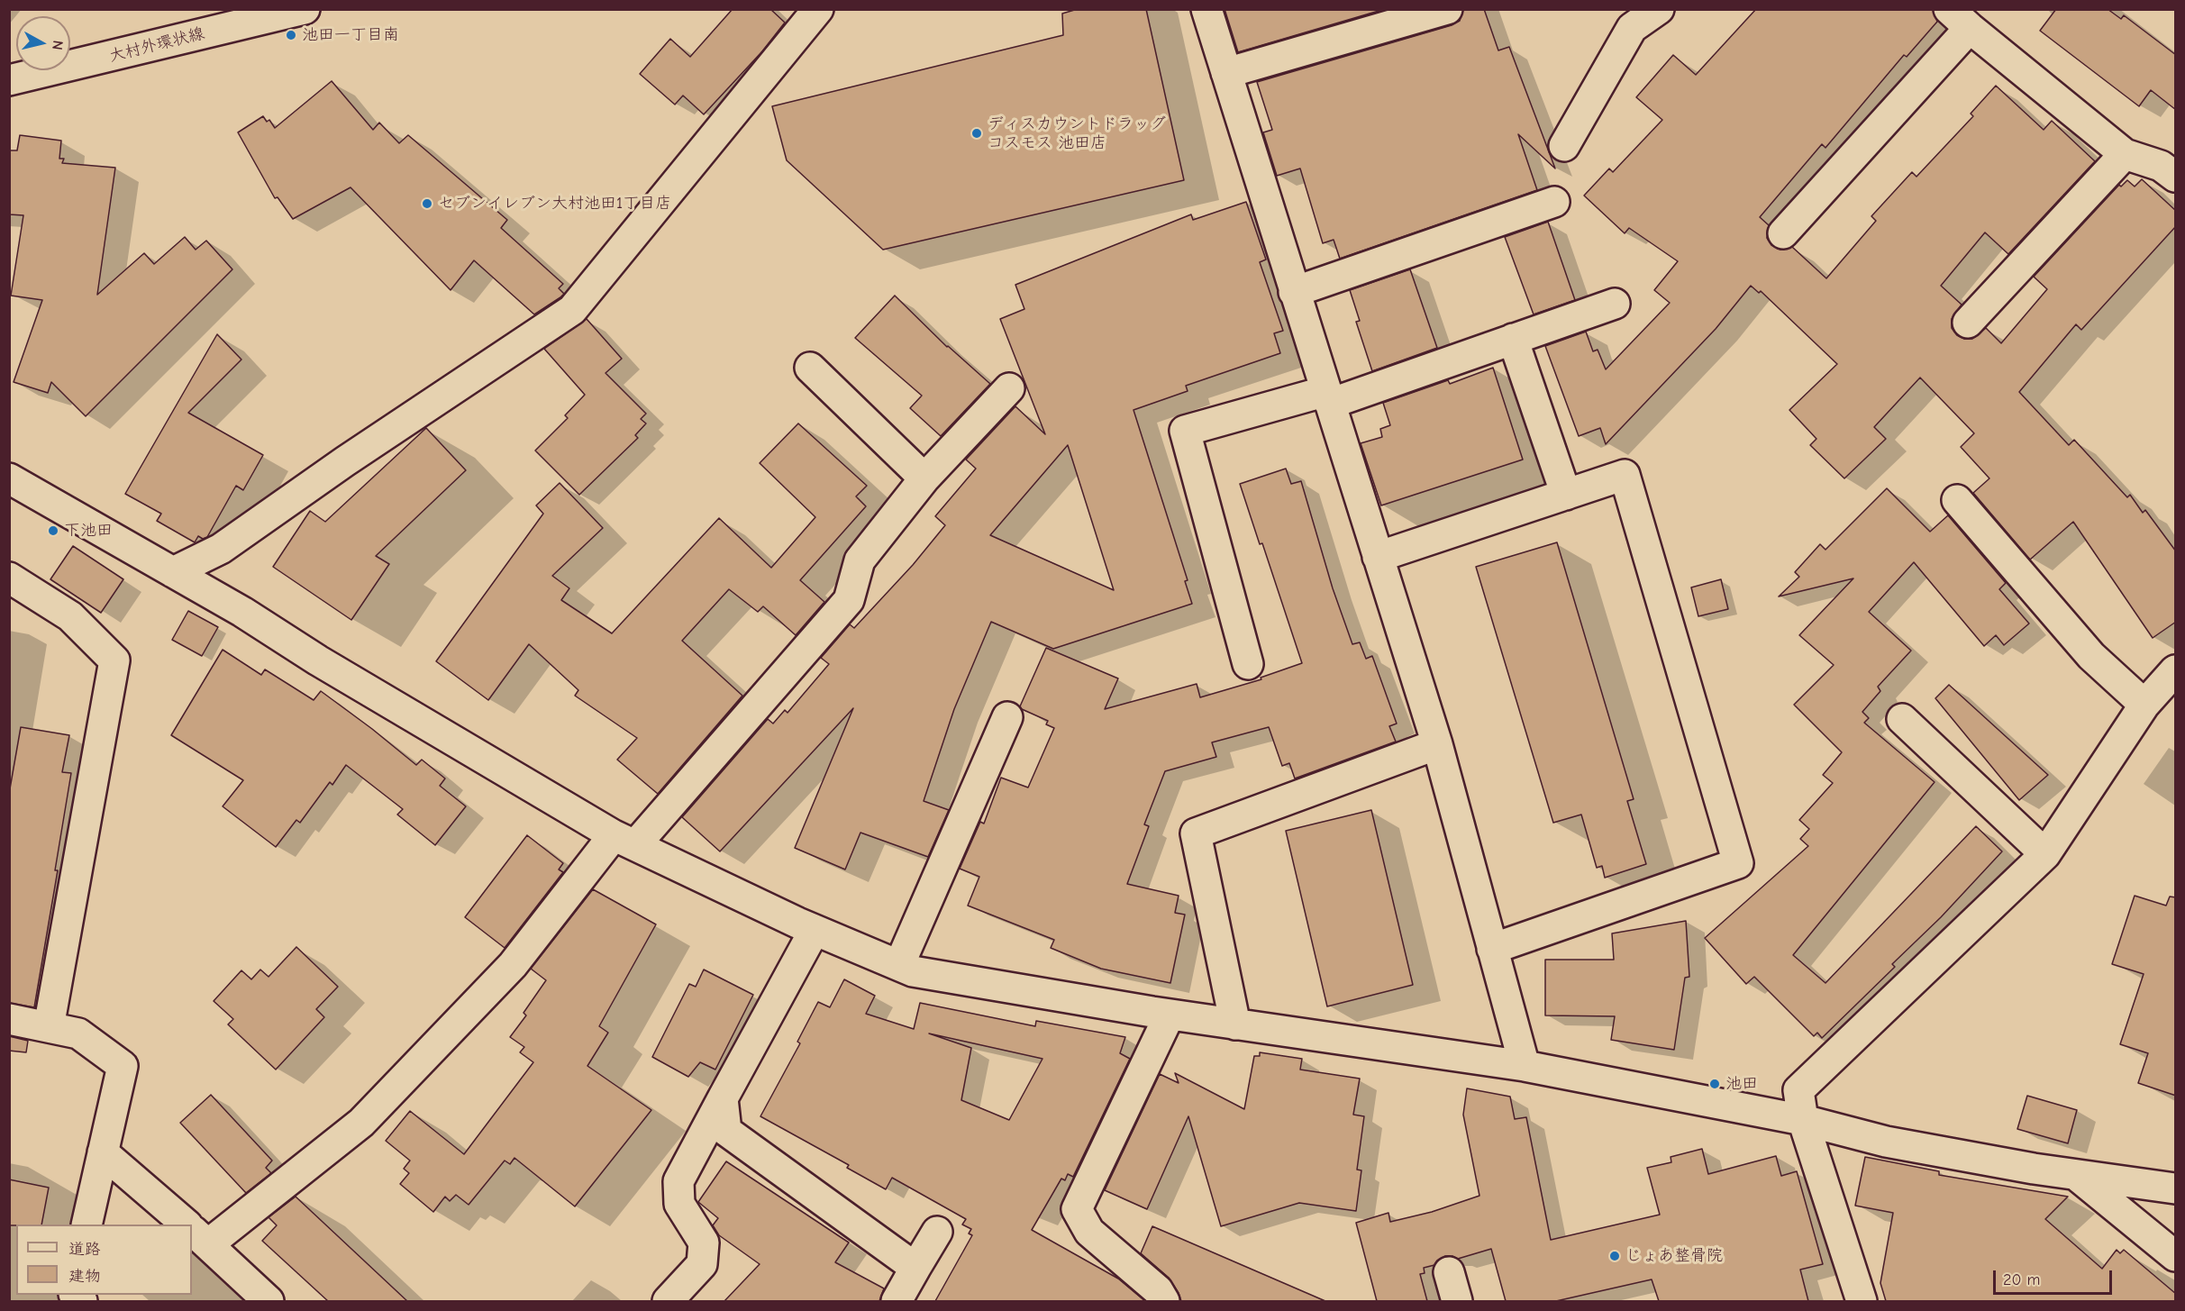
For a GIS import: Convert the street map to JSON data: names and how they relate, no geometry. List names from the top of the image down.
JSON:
{
  "streets": {
    "street": ["大村外環状線"]
  },
  "places": [
    "池田一丁目南",
    "ディスカウントドラッグ コスモス 池田店",
    "セブンイレブン大村池田1丁目店",
    "下池田",
    "池田",
    "じょあ整骨院"
  ],
  "legend": ["道路", "建物"],
  "scale_bar": "20 m",
  "north": "right"
}
